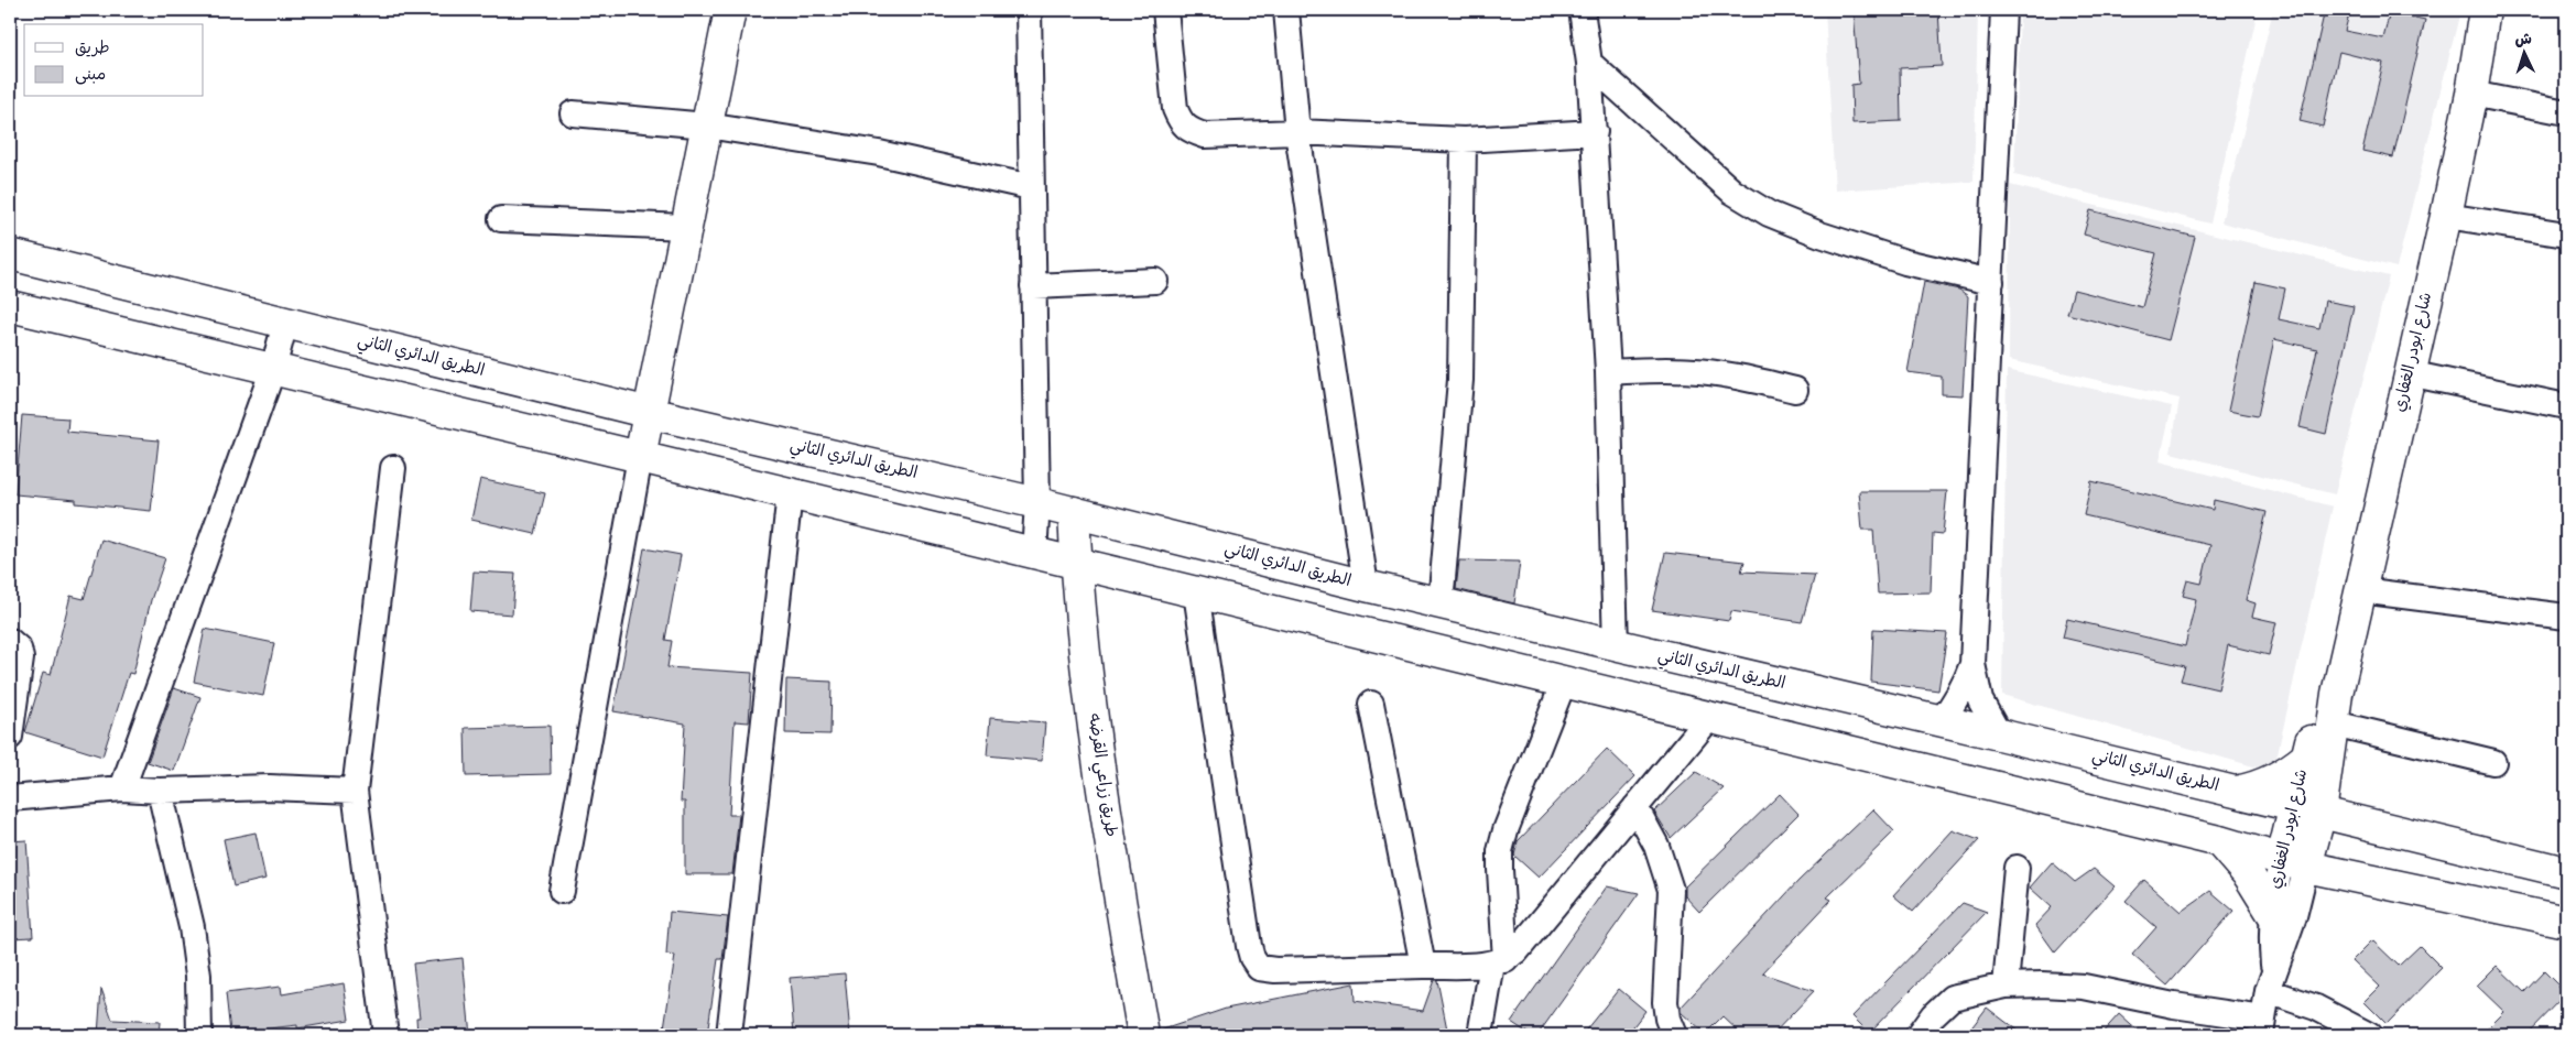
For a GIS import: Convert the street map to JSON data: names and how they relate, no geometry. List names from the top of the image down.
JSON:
{
  "streets": {
    "main road": ["شارع ابودر الغفاري", "الطريق الدائري الثاني", "طريق زراعي القرضه"]
  },
  "crossings": [
    ["شارع ابودر الغفاري", "الطريق الدائري الثاني"],
    ["الطريق الدائري الثاني", "طريق زراعي القرضه"]
  ],
  "legend": ["طريق", "مبنى"],
  "north": "top"
}
